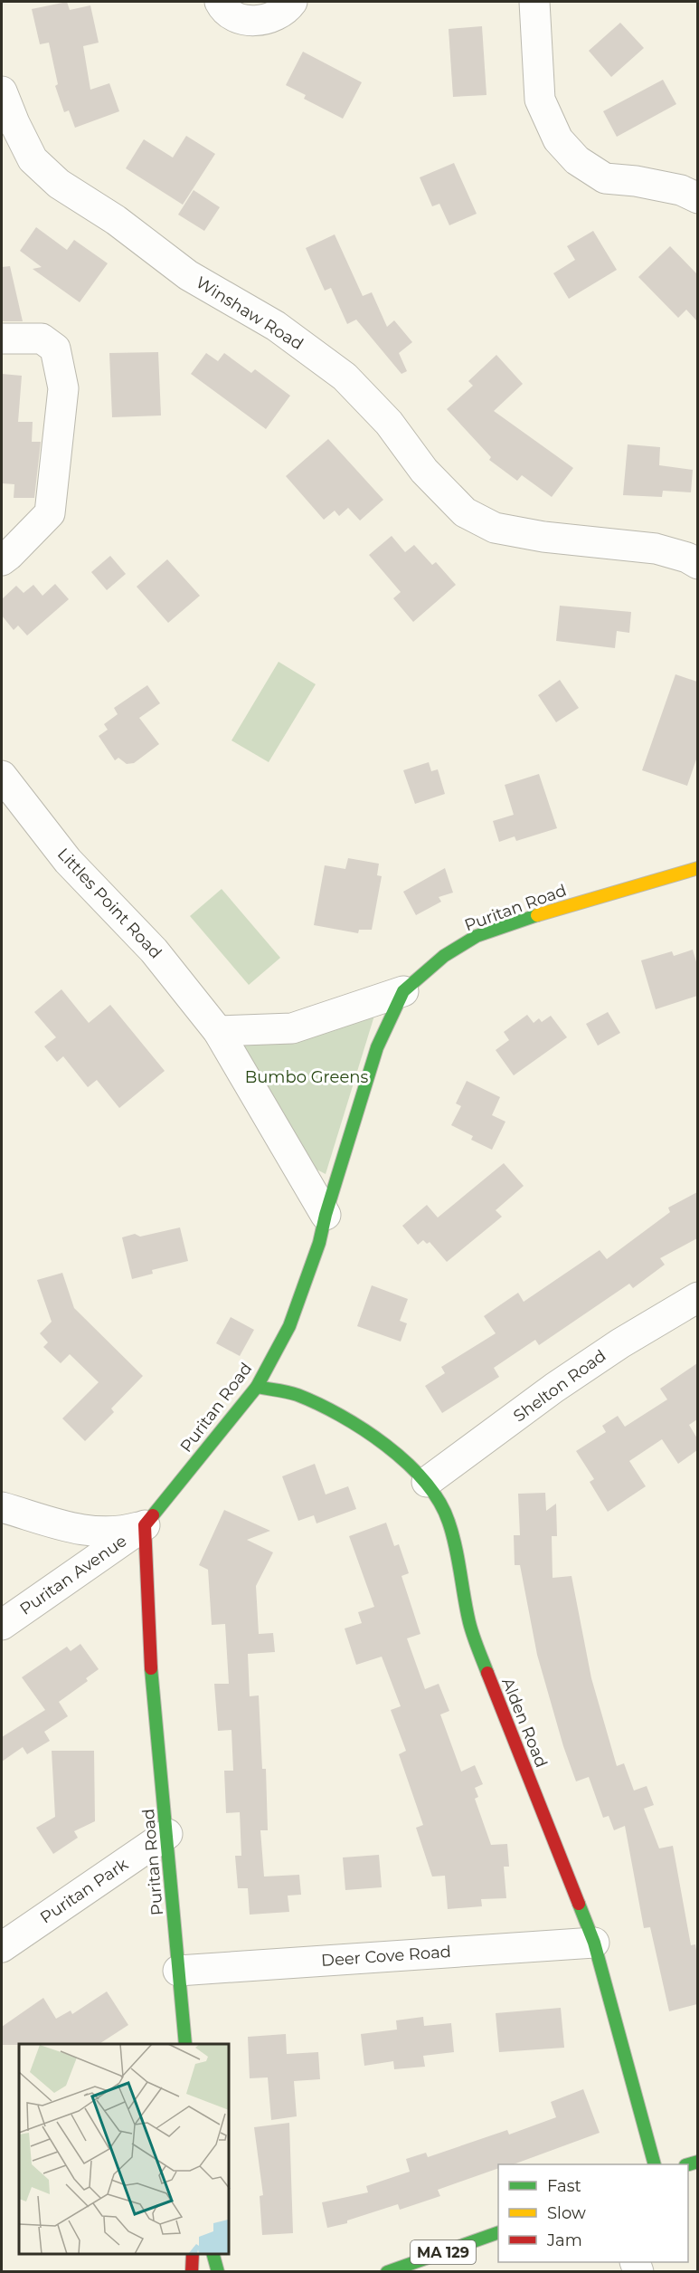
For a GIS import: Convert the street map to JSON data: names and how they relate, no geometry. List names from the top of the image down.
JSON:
{
  "streets": {
    "street": [
      "Winshaw Road",
      "Littles Point Road",
      "Puritan Road",
      "Shelton Road",
      "Puritan Avenue",
      "Alden Road",
      "Puritan Park",
      "Deer Cove Road",
      "MA 129"
    ]
  },
  "crossings": [
    ["Littles Point Road", "Puritan Road"],
    ["Puritan Road", "Puritan Avenue"],
    ["Puritan Road", "Alden Road"],
    ["Puritan Road", "Puritan Park"],
    ["Puritan Road", "Deer Cove Road"],
    ["Shelton Road", "Alden Road"],
    ["Alden Road", "Deer Cove Road"]
  ],
  "parks": ["Bumbo Greens"],
  "legend": ["Fast", "Slow", "Jam"]
}
